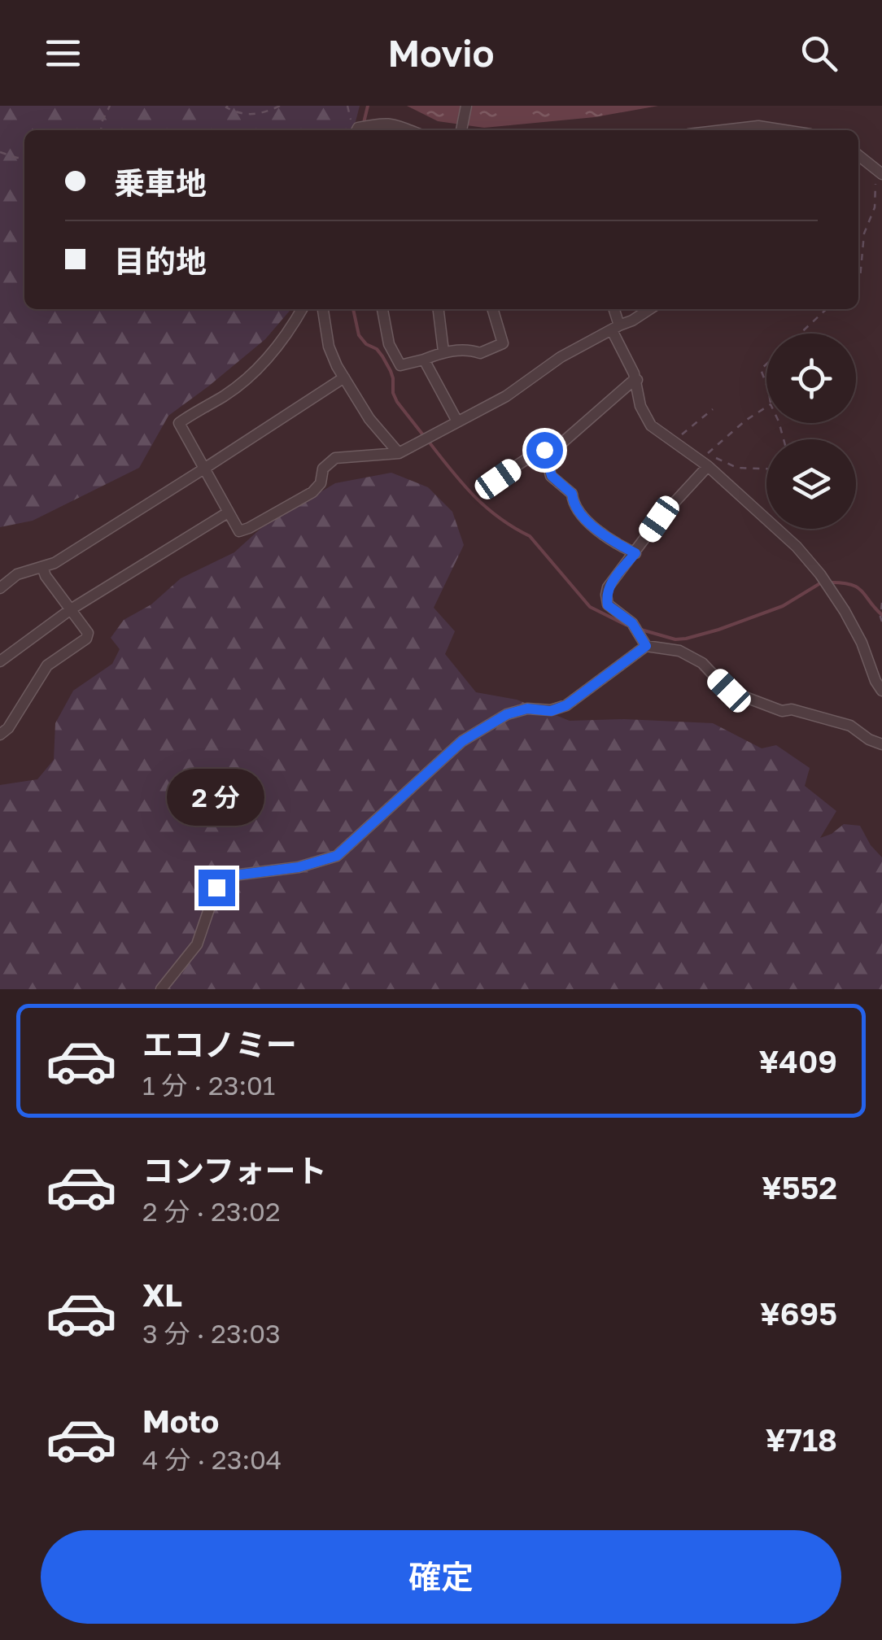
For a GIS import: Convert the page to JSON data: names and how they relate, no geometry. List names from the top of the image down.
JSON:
{
  "page": {
    "header": "Movio",
    "banner": ["乗車地", "目的地"],
    "bubble": "2 分",
    "list": [
      {
        "name": "エコノミー",
        "note": "1 分 · 23:01",
        "value": "¥409"
      },
      {
        "name": "コンフォート",
        "note": "2 分 · 23:02",
        "value": "¥552"
      },
      {
        "name": "XL",
        "note": "3 分 · 23:03",
        "value": "¥695"
      },
      {
        "name": "Moto",
        "note": "4 分 · 23:04",
        "value": "¥718"
      }
    ],
    "buttons": "確定"
  }
}
